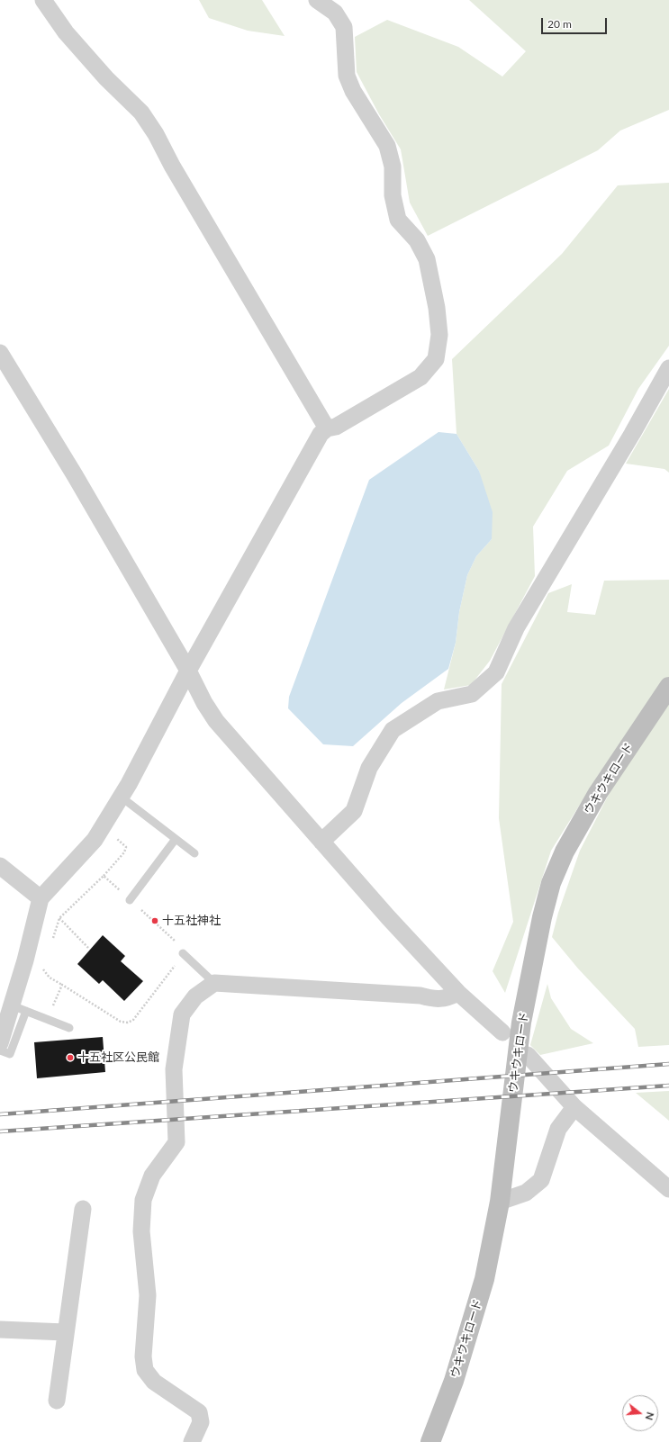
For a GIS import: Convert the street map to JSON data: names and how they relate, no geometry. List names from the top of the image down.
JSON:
{
  "streets": {
    "street": ["ウキウキロード"]
  },
  "places": ["十五社神社", "十五社区公民館"],
  "scale_bar": "20 m",
  "north": "right"
}
